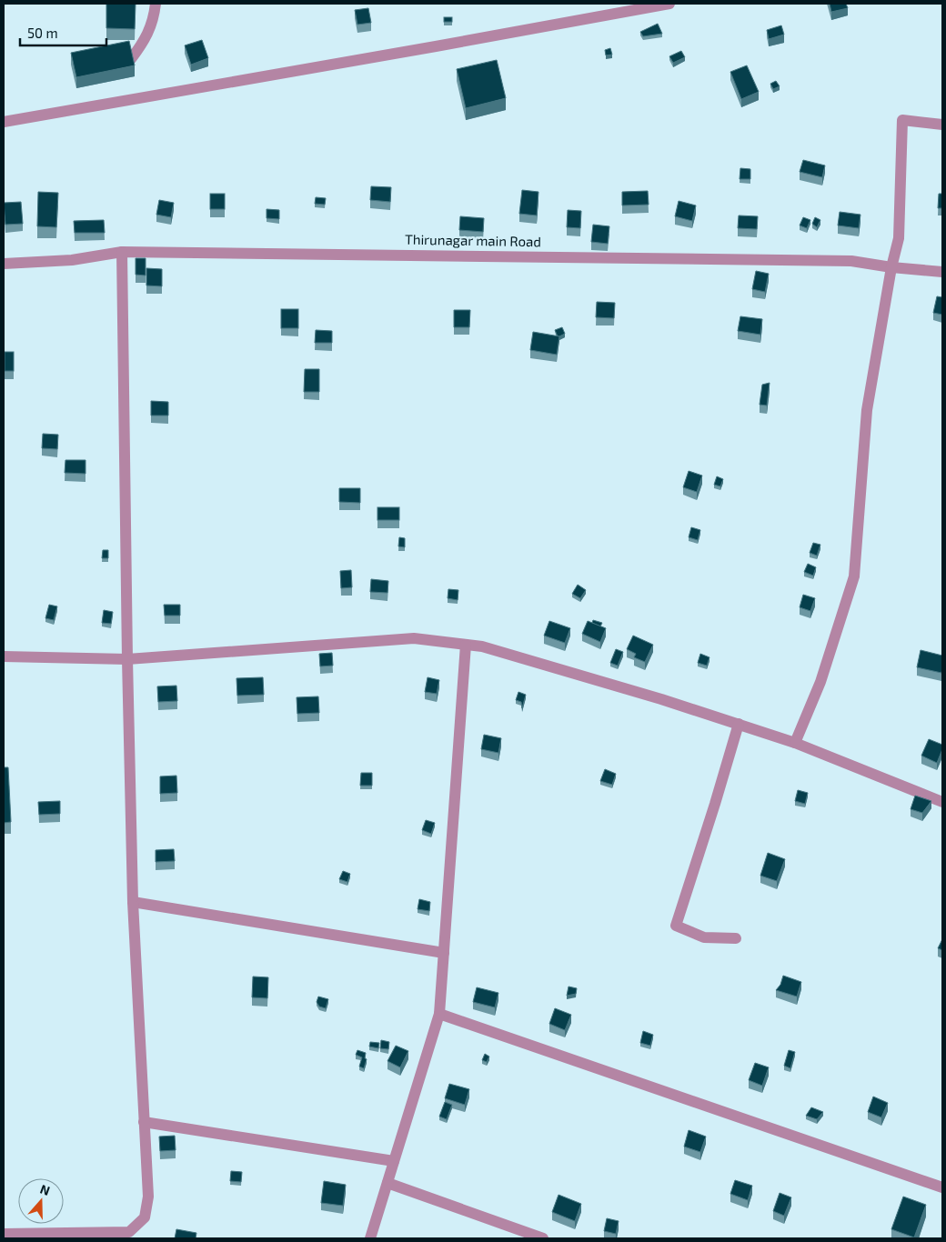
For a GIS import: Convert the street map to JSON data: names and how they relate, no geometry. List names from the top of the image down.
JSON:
{
  "streets": {
    "street": ["Thirunagar main Road"]
  },
  "scale_bar": "50 m",
  "north": "top"
}
